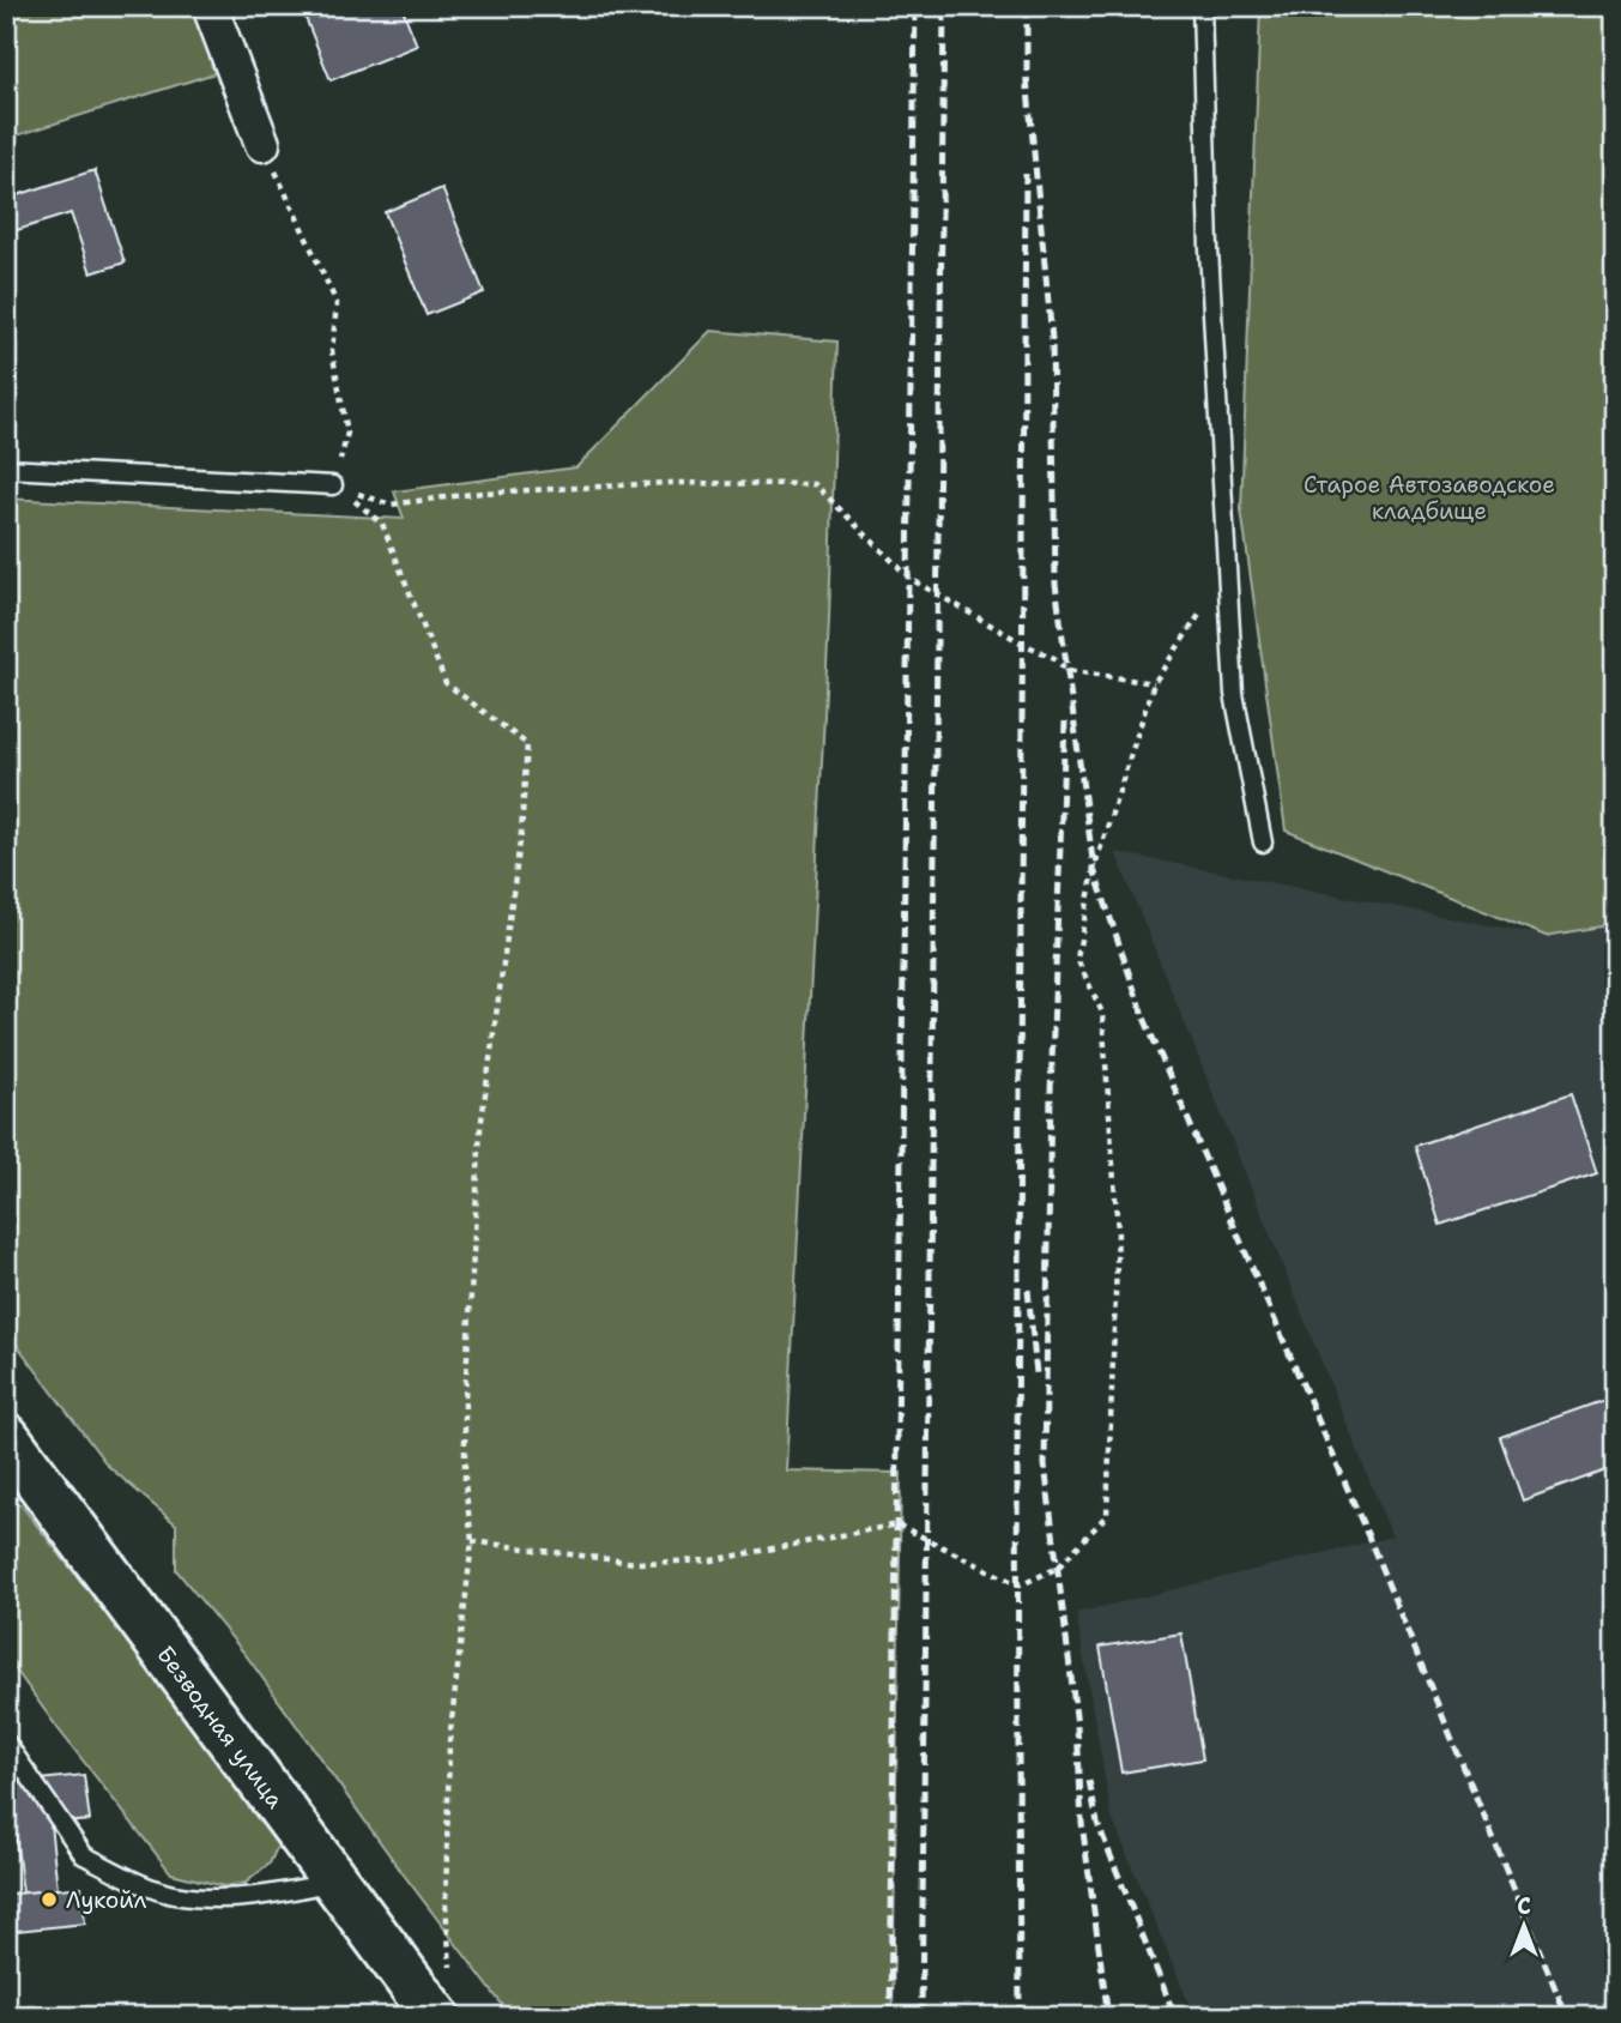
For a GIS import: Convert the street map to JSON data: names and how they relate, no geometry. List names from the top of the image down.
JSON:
{
  "streets": {
    "main road": ["Безводная улица"]
  },
  "parks": ["Старое Автозаводское кладбище"],
  "places": ["Лукойл"],
  "north": "top"
}
